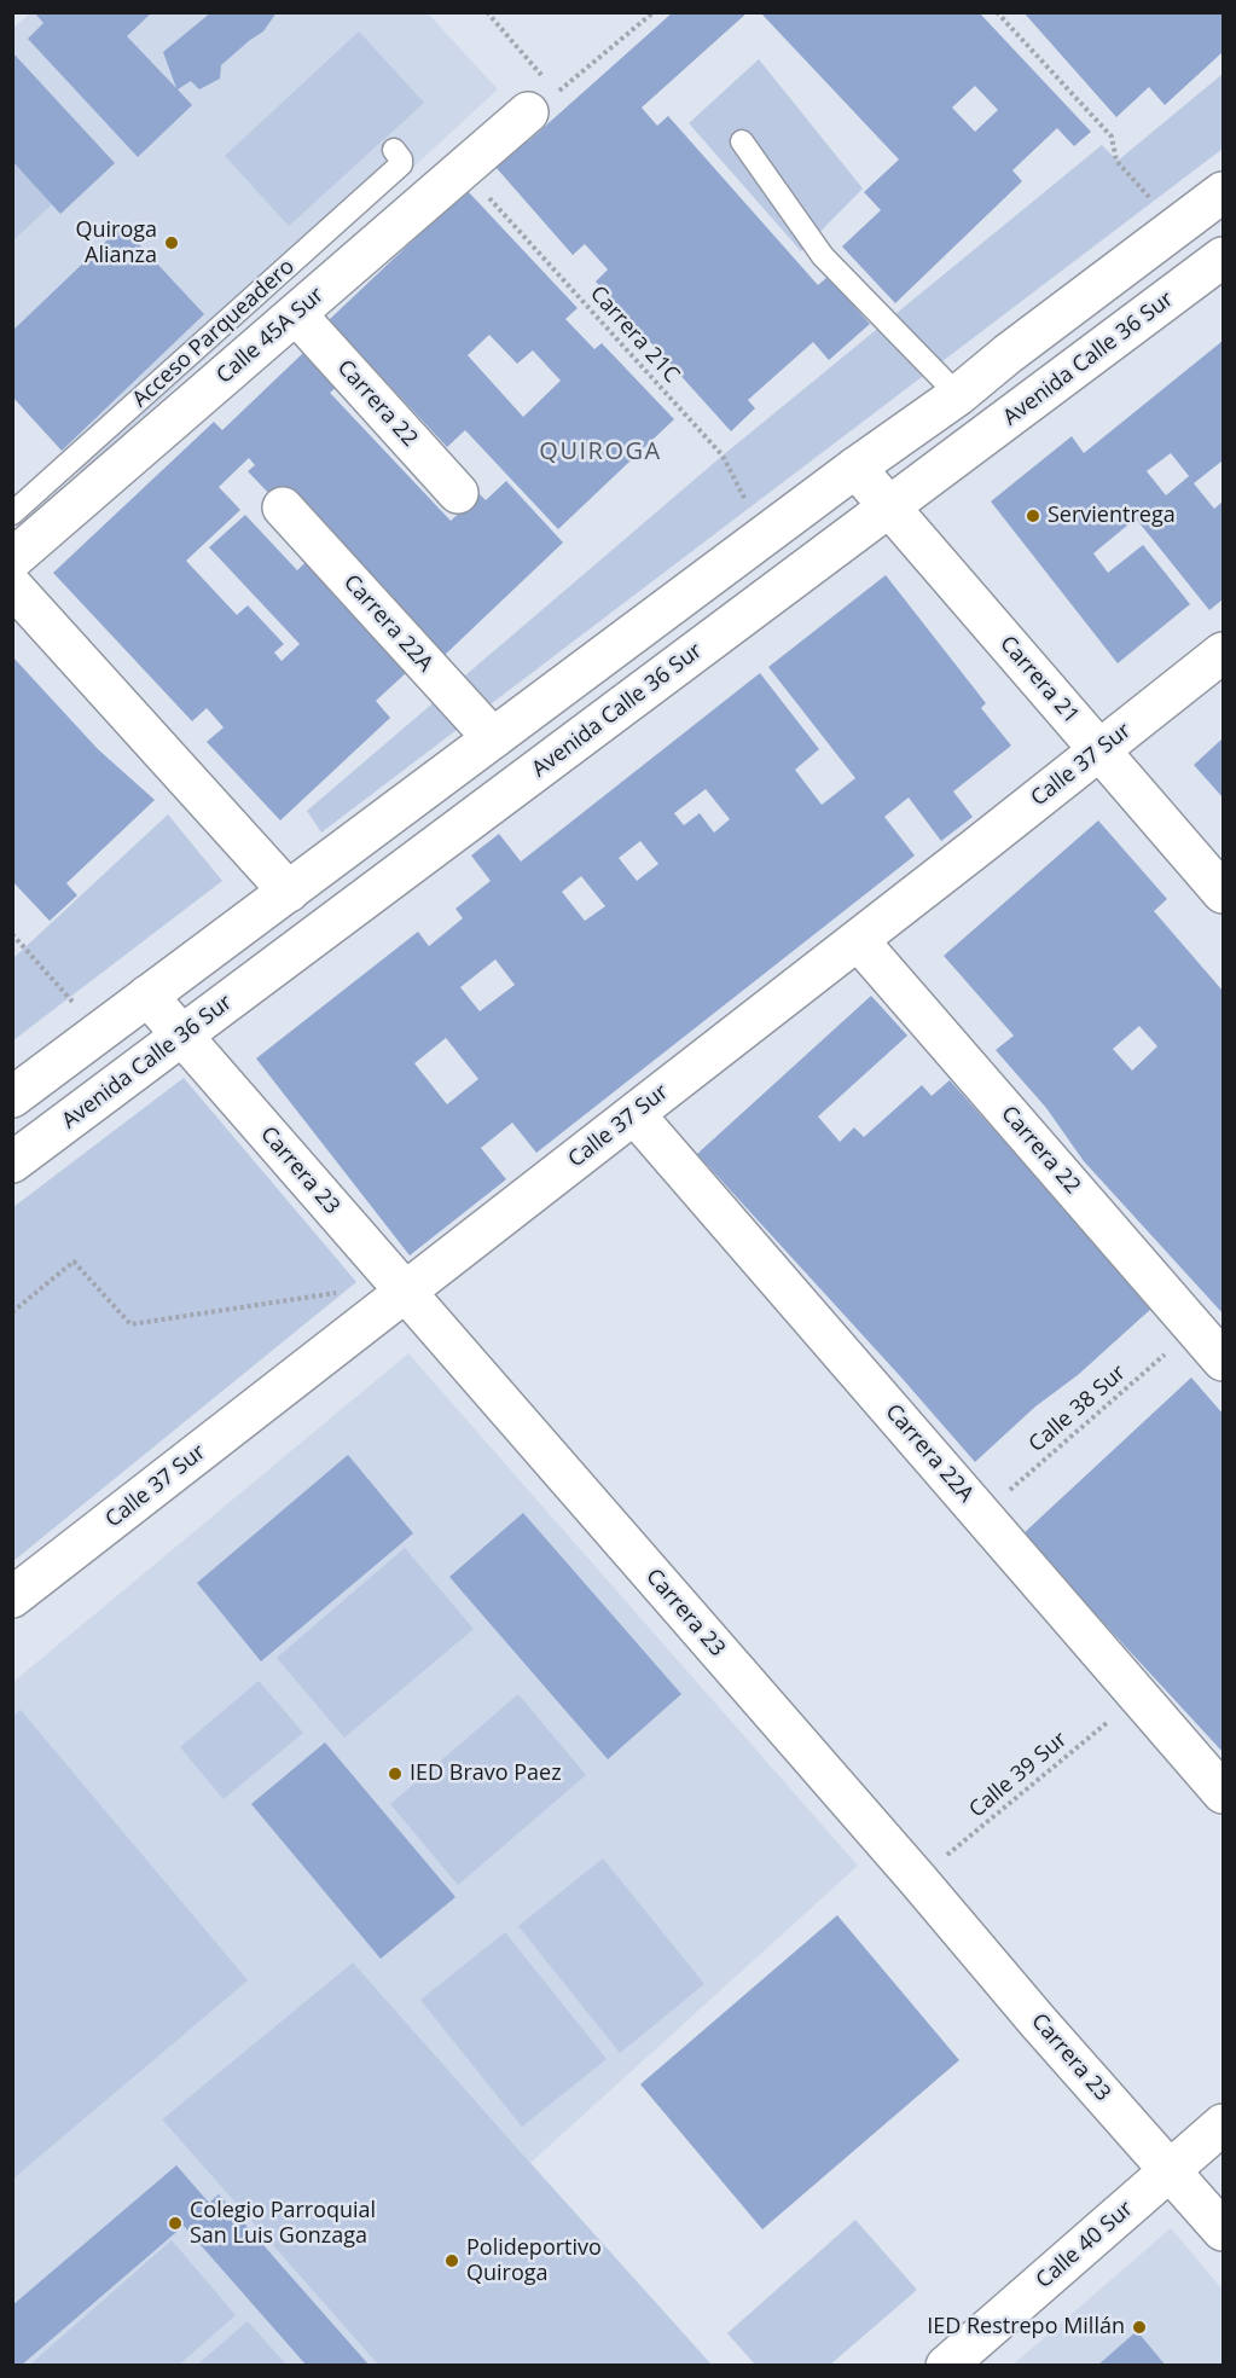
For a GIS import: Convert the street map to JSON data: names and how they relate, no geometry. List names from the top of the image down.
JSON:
{
  "streets": {
    "street": [
      "Calle 45A Sur",
      "Avenida Calle 36 Sur",
      "Carrera 22",
      "Carrera 22A",
      "Carrera 21",
      "Calle 37 Sur",
      "Carrera 23",
      "Calle 40 Sur"
    ],
    "lane": ["Acceso Parqueadero"],
    "path": ["Carrera 21C", "Calle 38 Sur", "Calle 39 Sur"]
  },
  "crossings": [
    ["Carrera 21C", "Calle 45A Sur"],
    ["Calle 45A Sur", "Carrera 22"],
    ["Avenida Calle 36 Sur", "Carrera 21"],
    ["Avenida Calle 36 Sur", "Carrera 23"],
    ["Carrera 22", "Calle 37 Sur"],
    ["Carrera 22", "Calle 38 Sur"],
    ["Carrera 22A", "Calle 37 Sur"],
    ["Carrera 22A", "Calle 38 Sur"],
    ["Carrera 22A", "Calle 39 Sur"],
    ["Carrera 21", "Calle 37 Sur"],
    ["Calle 37 Sur", "Carrera 23"],
    ["Carrera 23", "Calle 39 Sur"],
    ["Carrera 23", "Calle 40 Sur"]
  ],
  "districts": ["QUIROGA"],
  "places": [
    "Quiroga Alianza",
    "Servientrega",
    "IED Bravo Paez",
    "Colegio Parroquial San Luis Gonzaga",
    "Polideportivo Quiroga",
    "IED Restrepo Millán"
  ]
}
